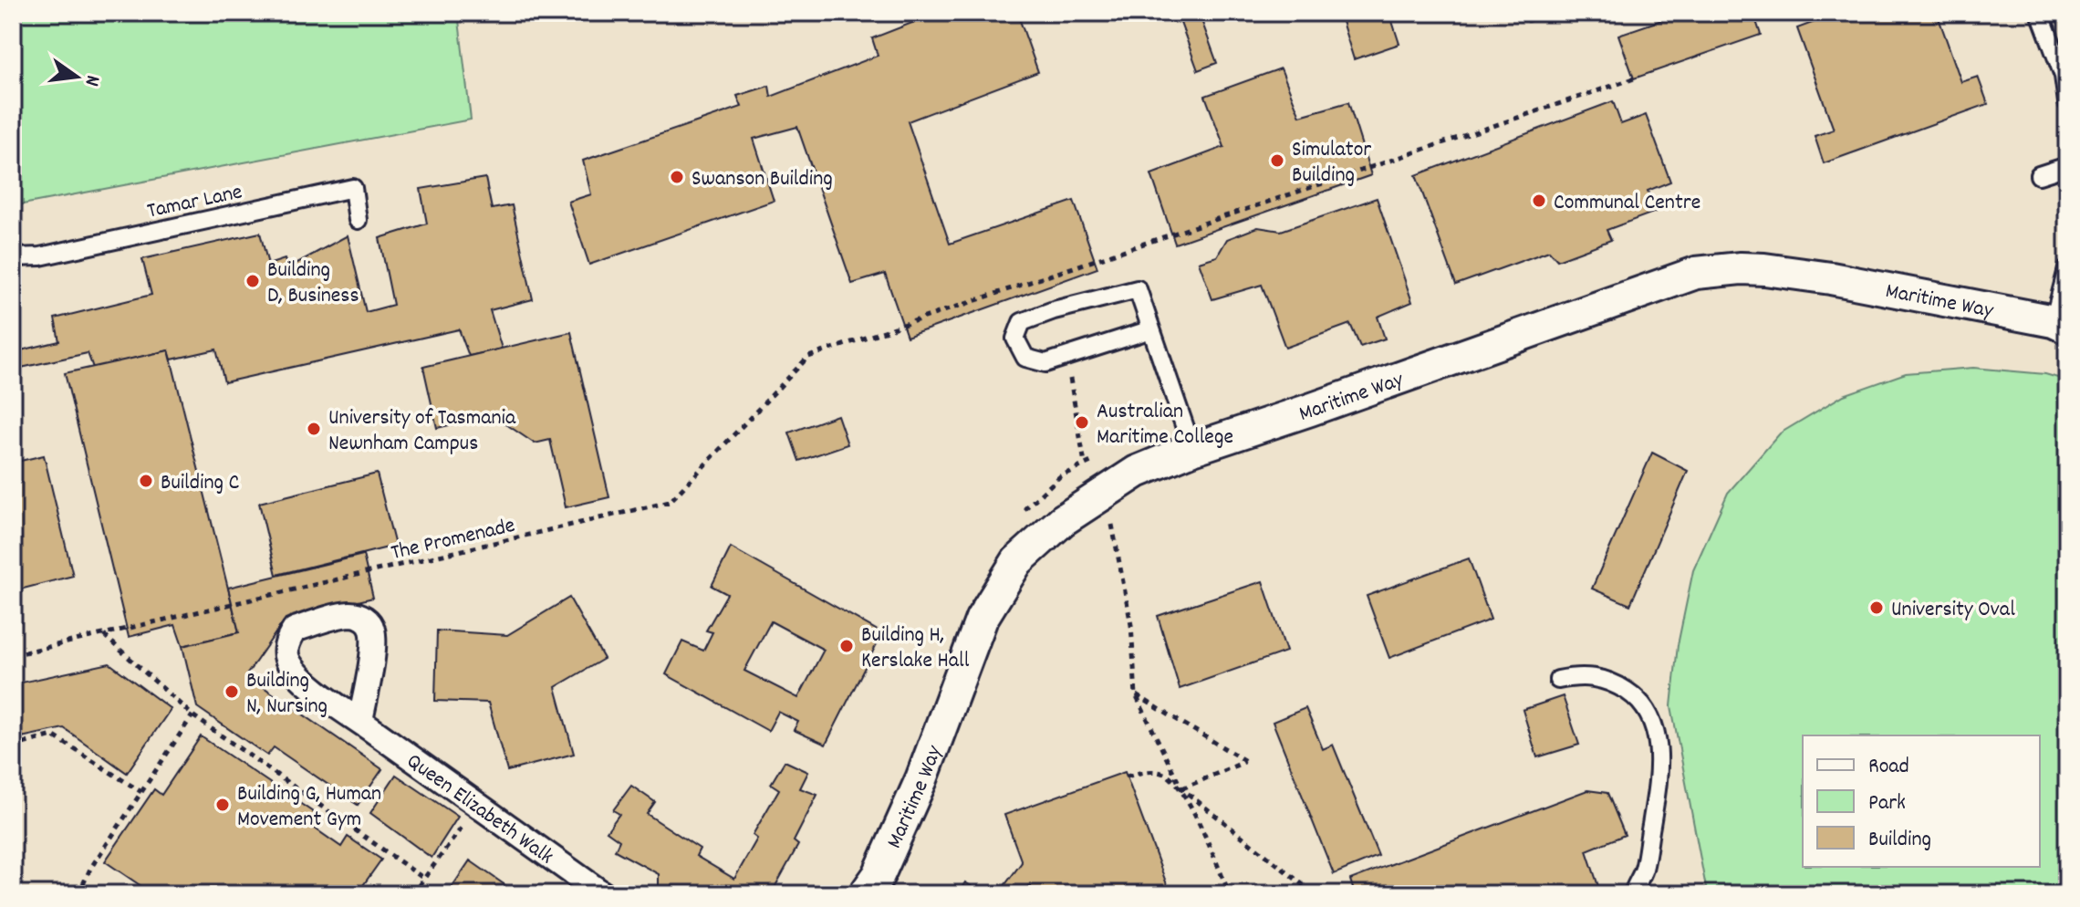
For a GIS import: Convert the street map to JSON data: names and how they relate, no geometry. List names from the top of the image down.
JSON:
{
  "streets": {
    "street": ["Maritime Way", "Queen Elizabeth Walk"],
    "lane": ["Tamar Lane"],
    "path": ["The Promenade"]
  },
  "places": [
    "Simulator Building",
    "Swanson Building",
    "Communal Centre",
    "Building D, Business",
    "Australian Maritime College",
    "University of Tasmania Newnham Campus",
    "Building C",
    "University Oval",
    "Building H, Kerslake Hall",
    "Building N, Nursing",
    "Building G, Human Movement Gym"
  ],
  "legend": ["Road", "Park", "Building"],
  "north": "right"
}
